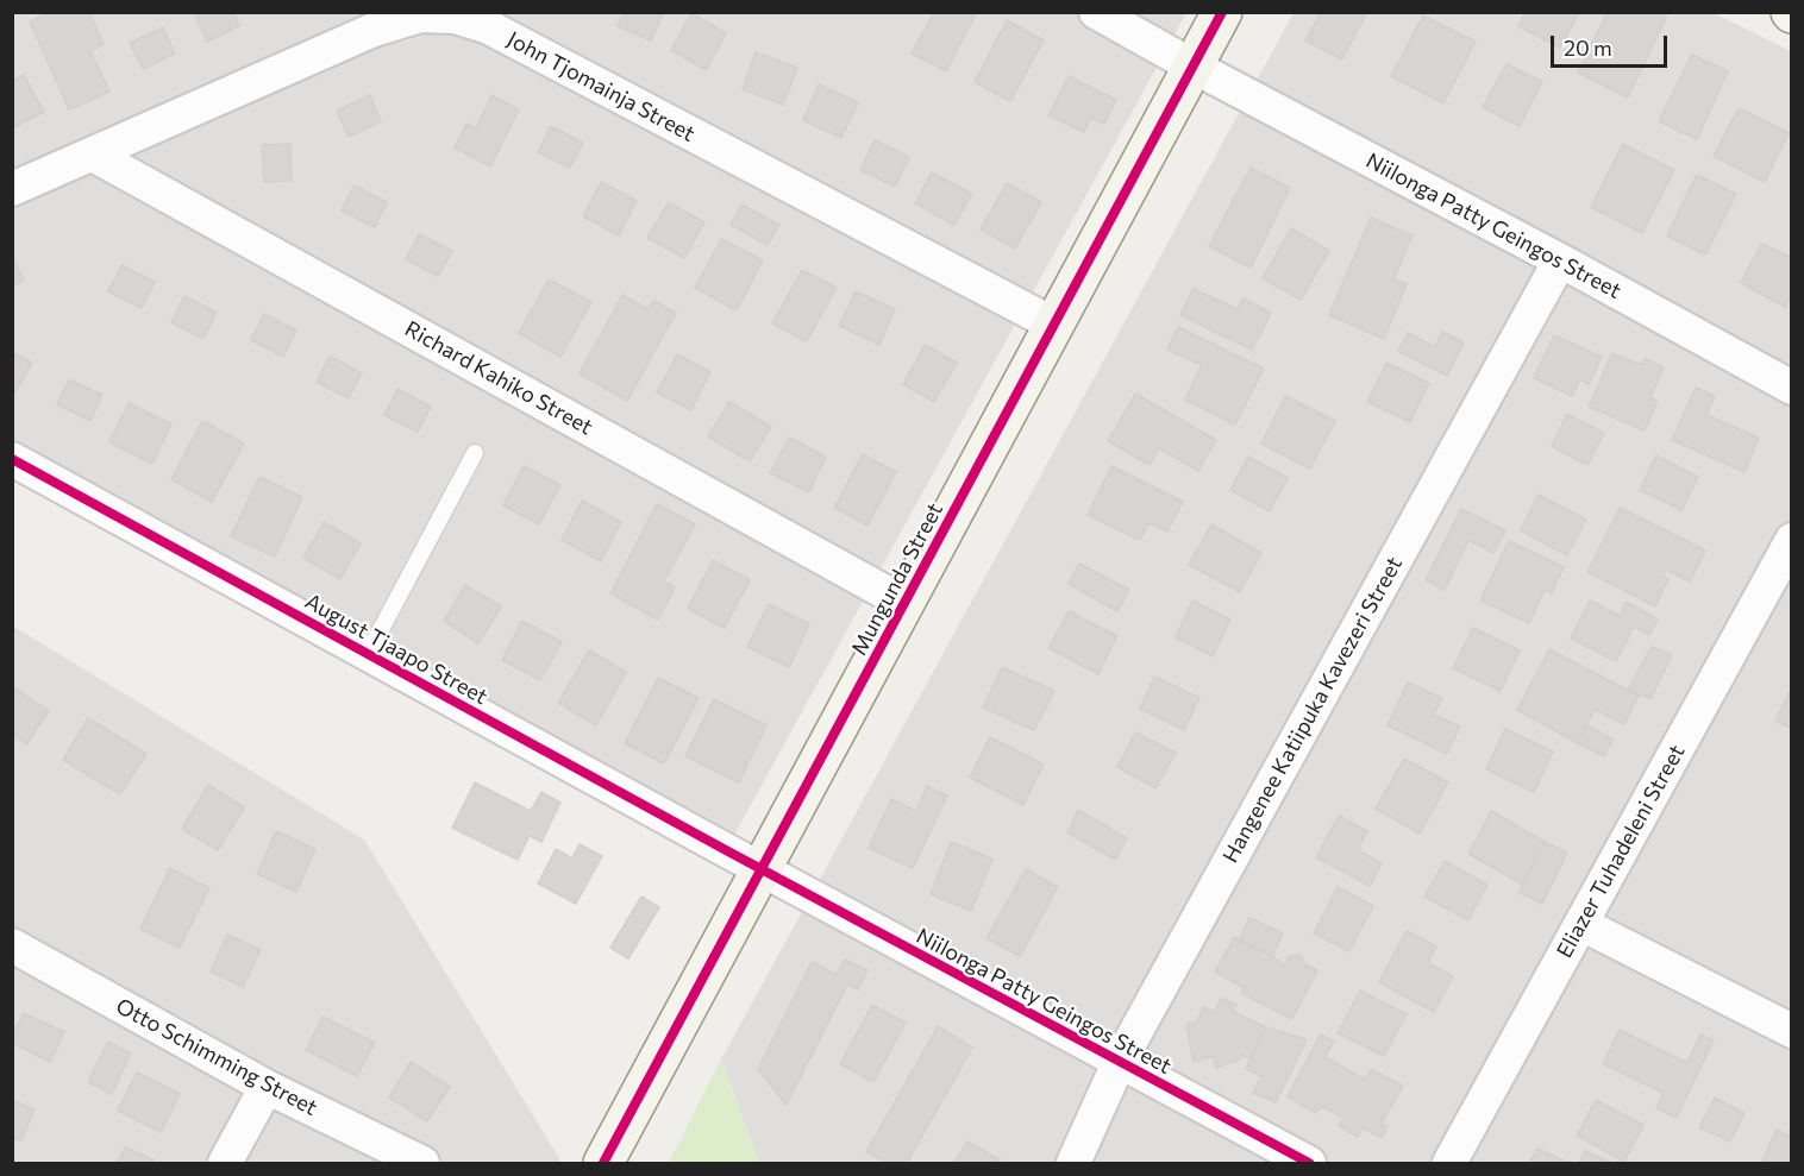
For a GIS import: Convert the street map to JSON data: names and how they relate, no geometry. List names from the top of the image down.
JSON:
{
  "streets": {
    "street": [
      "John Tjomainja Street",
      "Niilonga Patty Geingos Street",
      "Richard Kahiko Street",
      "Mungunda Street",
      "August Tjaapo Street",
      "Hangenee Katiipuka Kavezeri Street",
      "Eliazer Tuhadeleni Street",
      "Otto Schimming Street"
    ]
  },
  "crossings": [
    ["John Tjomainja Street", "Richard Kahiko Street"],
    ["John Tjomainja Street", "Mungunda Street"],
    ["Niilonga Patty Geingos Street", "Mungunda Street"],
    ["Niilonga Patty Geingos Street", "August Tjaapo Street"],
    ["Niilonga Patty Geingos Street", "Hangenee Katiipuka Kavezeri Street"],
    ["Richard Kahiko Street", "Mungunda Street"],
    ["Mungunda Street", "August Tjaapo Street"]
  ],
  "scale_bar": "20 m"
}
